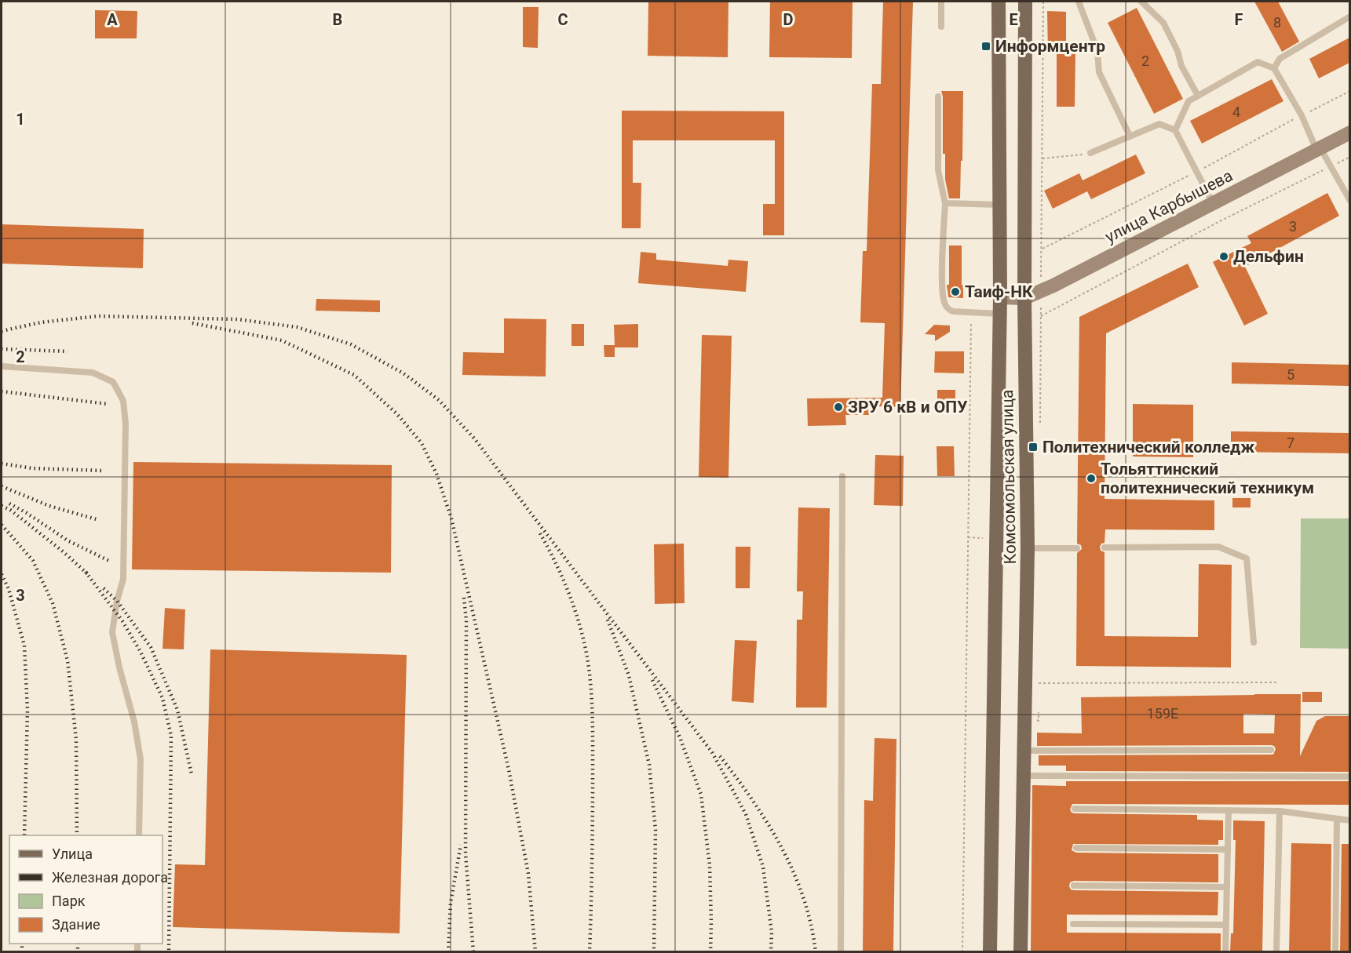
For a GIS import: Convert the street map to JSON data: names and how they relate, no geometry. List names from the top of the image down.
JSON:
{
  "streets": {
    "main road": ["Комсомольская улица"],
    "street": ["улица Карбышева"]
  },
  "crossings": [
    ["улица Карбышева", "Комсомольская улица"]
  ],
  "places": {
    "transit": ["Информцентр", "Политехнический колледж"],
    "other": [
      "Дельфин",
      "Таиф-НК",
      "ЗРУ 6 кВ и ОПУ",
      "Тольяттинский политехнический техникум"
    ]
  },
  "house_numbers": [
    "8",
    "2",
    "4",
    "3",
    "5",
    "7",
    "159Е"
  ],
  "legend": [
    "Улица",
    "Железная дорога",
    "Парк",
    "Здание"
  ],
  "grid": {
    "columns": [
      "A",
      "B",
      "C",
      "D",
      "E",
      "F"
    ],
    "rows": ["1", "2", "3"]
  }
}
